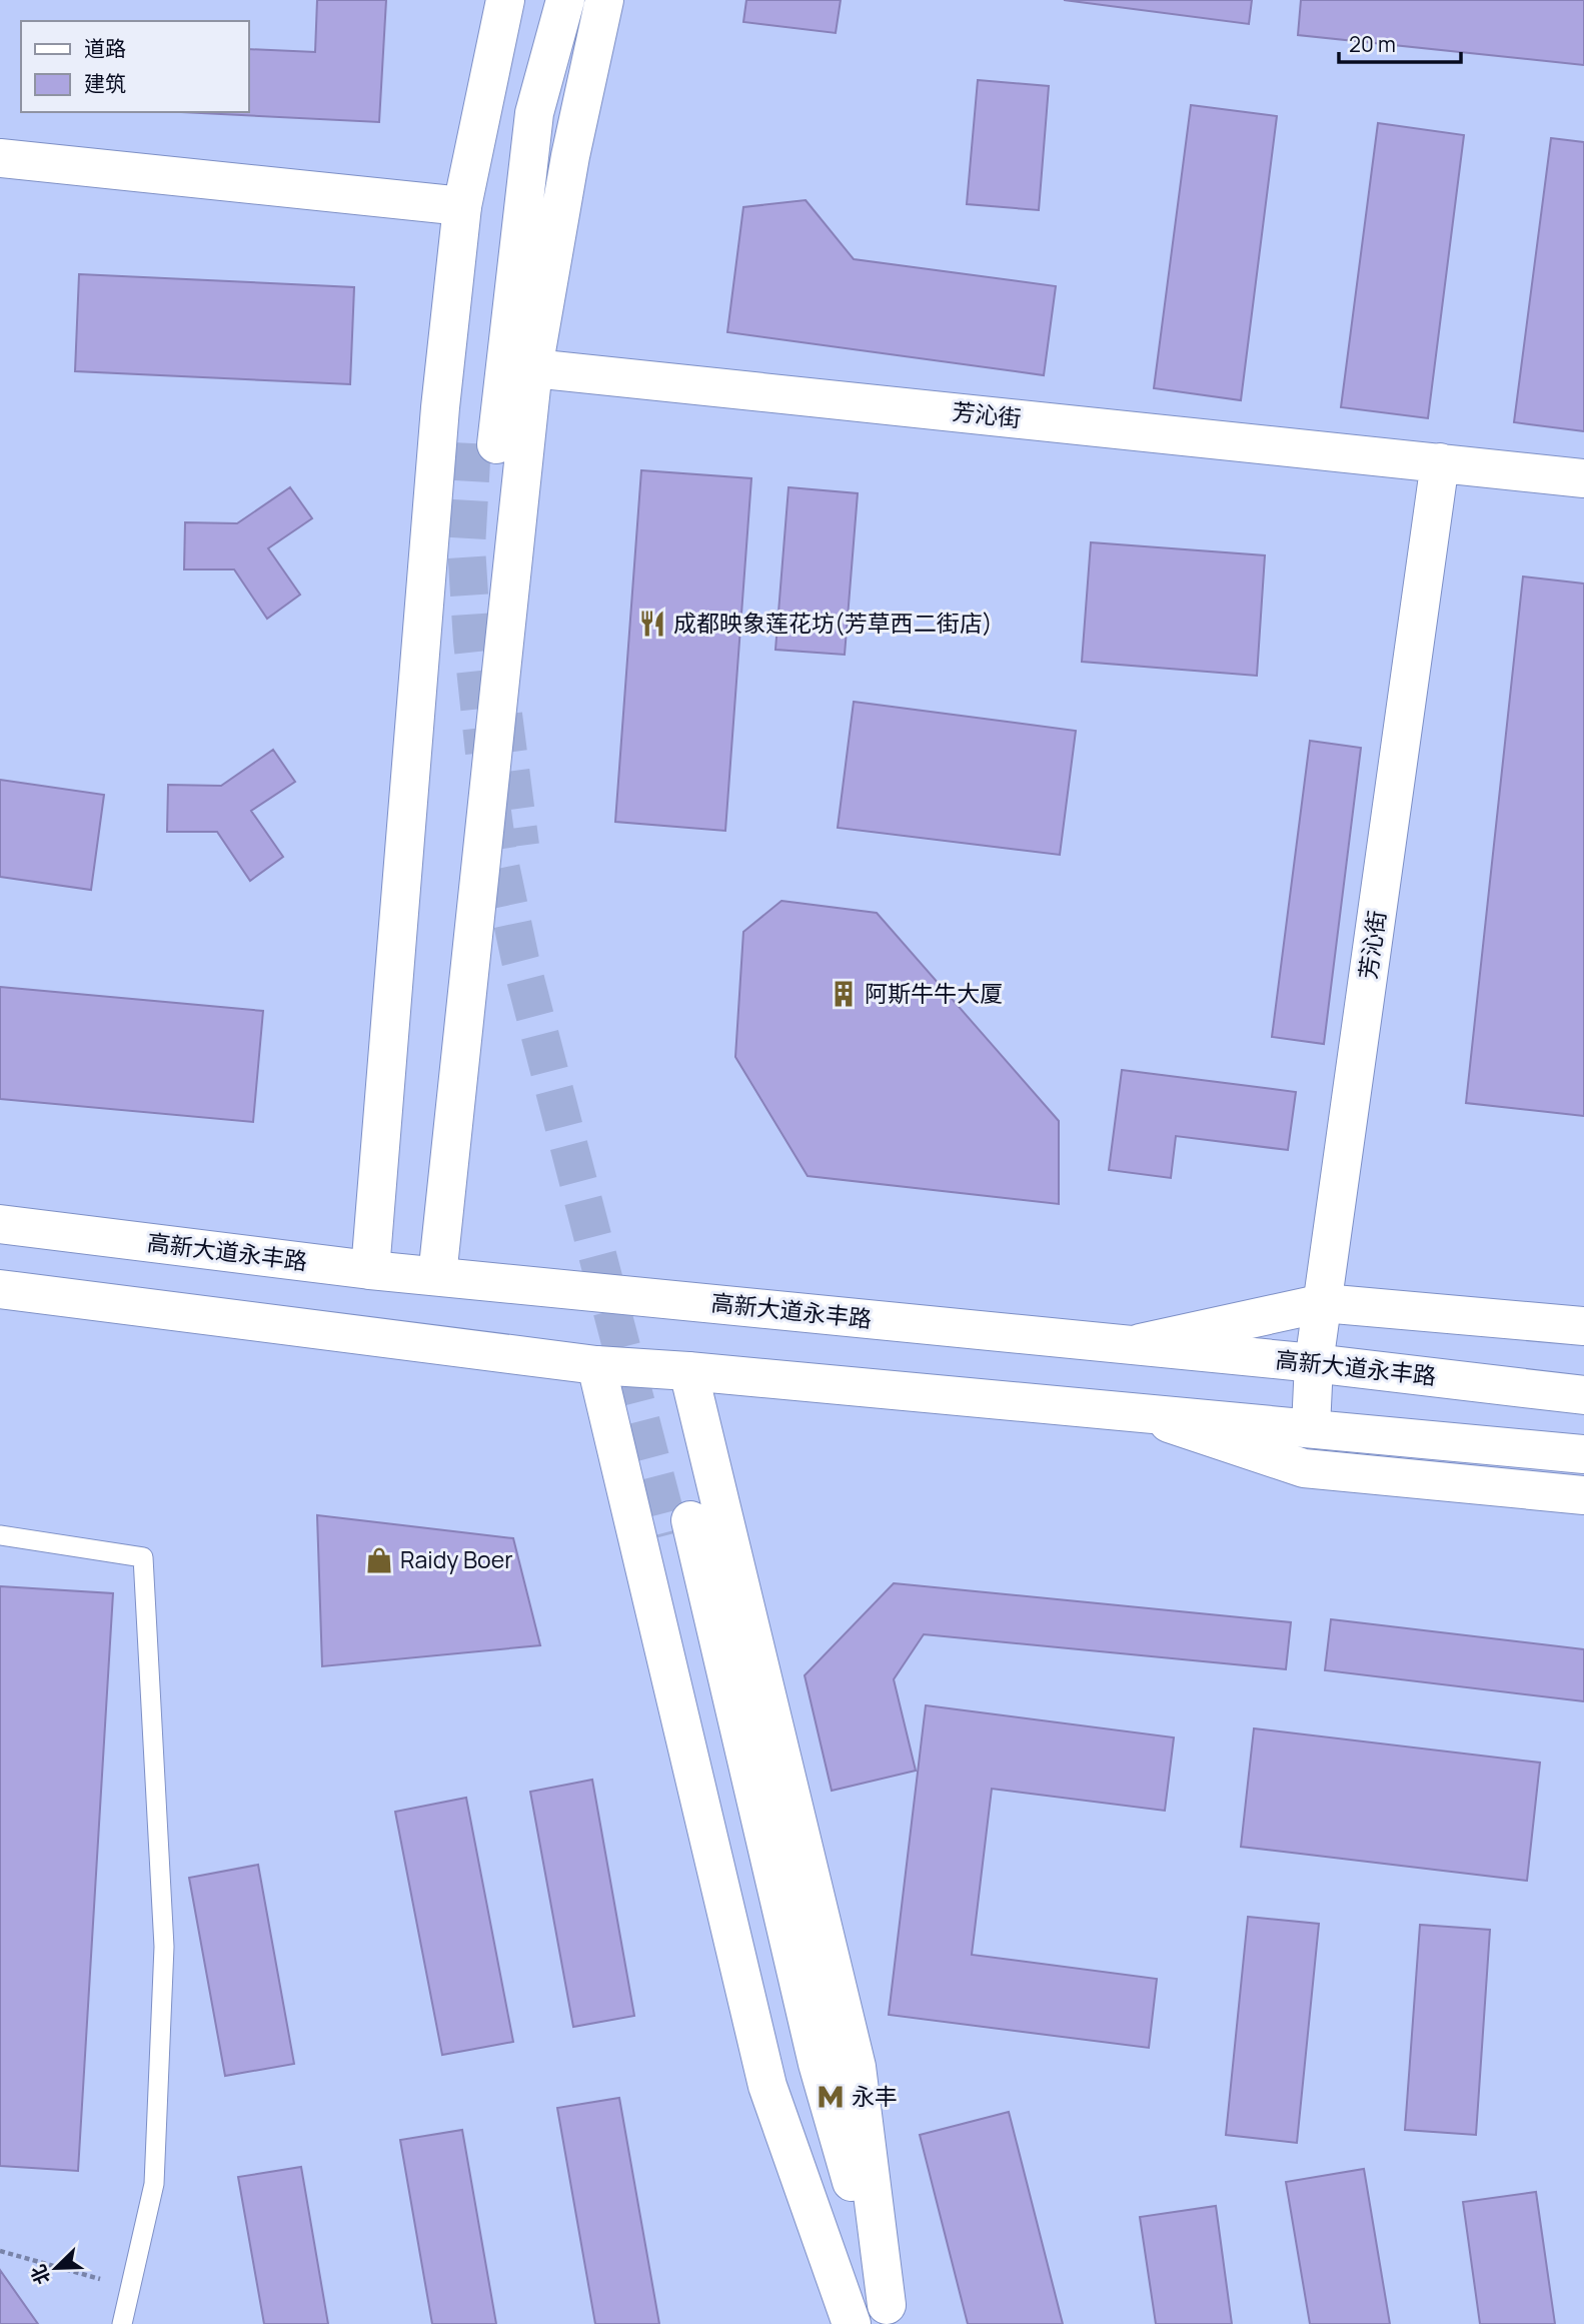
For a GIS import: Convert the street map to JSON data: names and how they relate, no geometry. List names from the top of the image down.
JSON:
{
  "streets": {
    "main road": ["芳沁街", "高新大道永丰路"]
  },
  "crossings": [
    ["芳沁街", "高新大道永丰路"]
  ],
  "places": {
    "restaurant": ["成都映象莲花坊(芳草西二街店)"],
    "building": ["阿斯牛牛大厦"],
    "shop": ["Raidy Boer"],
    "metro station": ["永丰"]
  },
  "legend": ["道路", "建筑"],
  "scale_bar": "20 m",
  "north": "bottom left"
}
